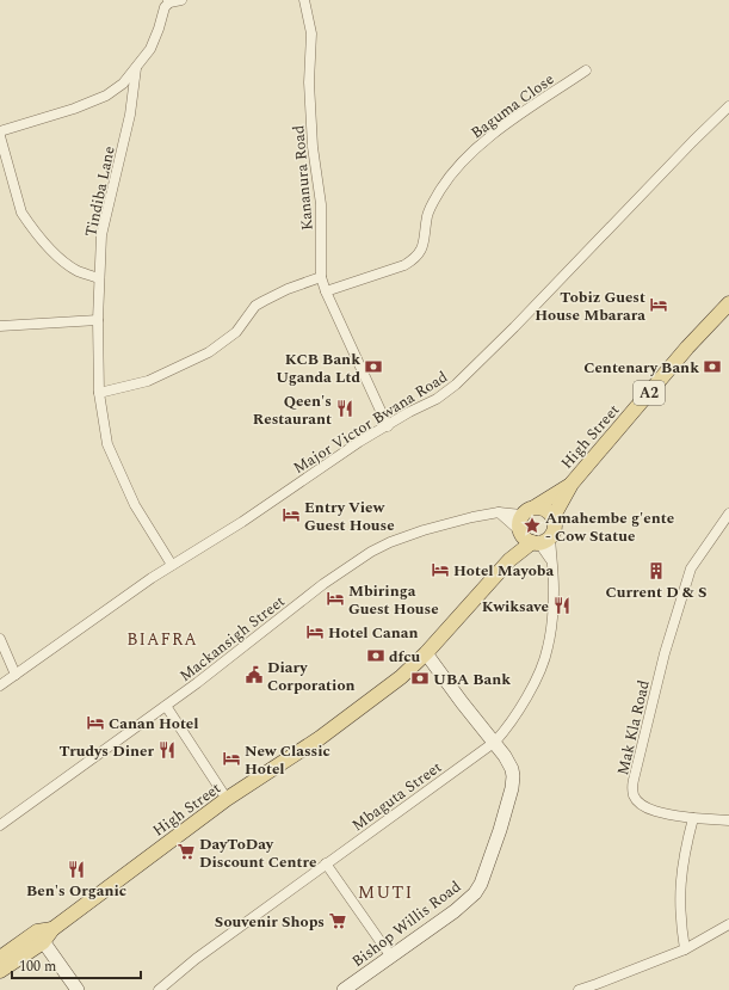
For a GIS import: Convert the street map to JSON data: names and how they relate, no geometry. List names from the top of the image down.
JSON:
{
  "streets": {
    "main road": ["A2", "High Street", "Bishop Willis Road"],
    "street": [
      "Baguma Close",
      "Kananura Road",
      "Tindiba Lane",
      "Major Victor Bwana Road",
      "Mackansigh Street",
      "Mak Kla Road",
      "Mbaguta Street"
    ]
  },
  "crossings": [
    ["Baguma Close", "Kananura Road"],
    ["Kananura Road", "Major Victor Bwana Road"],
    ["Tindiba Lane", "Major Victor Bwana Road"],
    ["A2", "High Street"],
    ["A2", "Mackansigh Street"],
    ["A2", "Mbaguta Street"],
    ["High Street", "Mackansigh Street"],
    ["High Street", "Mbaguta Street"],
    ["High Street", "Bishop Willis Road"],
    ["Mackansigh Street", "Mbaguta Street"],
    ["Mbaguta Street", "Bishop Willis Road"]
  ],
  "districts": ["BIAFRA", "MUTI"],
  "places": {
    "hotel": [
      "Tobiz Guest House Mbarara",
      "Entry View Guest House",
      "Hotel Mayoba",
      "Mbiringa Guest House",
      "Hotel Canan",
      "Canan Hotel",
      "New Classic Hotel"
    ],
    "bank": [
      "KCB Bank Uganda Ltd",
      "Centenary Bank",
      "dfcu",
      "UBA Bank"
    ],
    "restaurant": [
      "Qeen's Restaurant",
      "Kwiksave",
      "Trudys Diner",
      "Ben's Organic"
    ],
    "place": ["Amahembe g'ente - Cow Statue"],
    "building": ["Current D & S"],
    "public building": ["Diary Corporation"],
    "supermarket": ["DayToDay Discount Centre", "Souvenir Shops"]
  },
  "scale_bar": "100 m"
}
